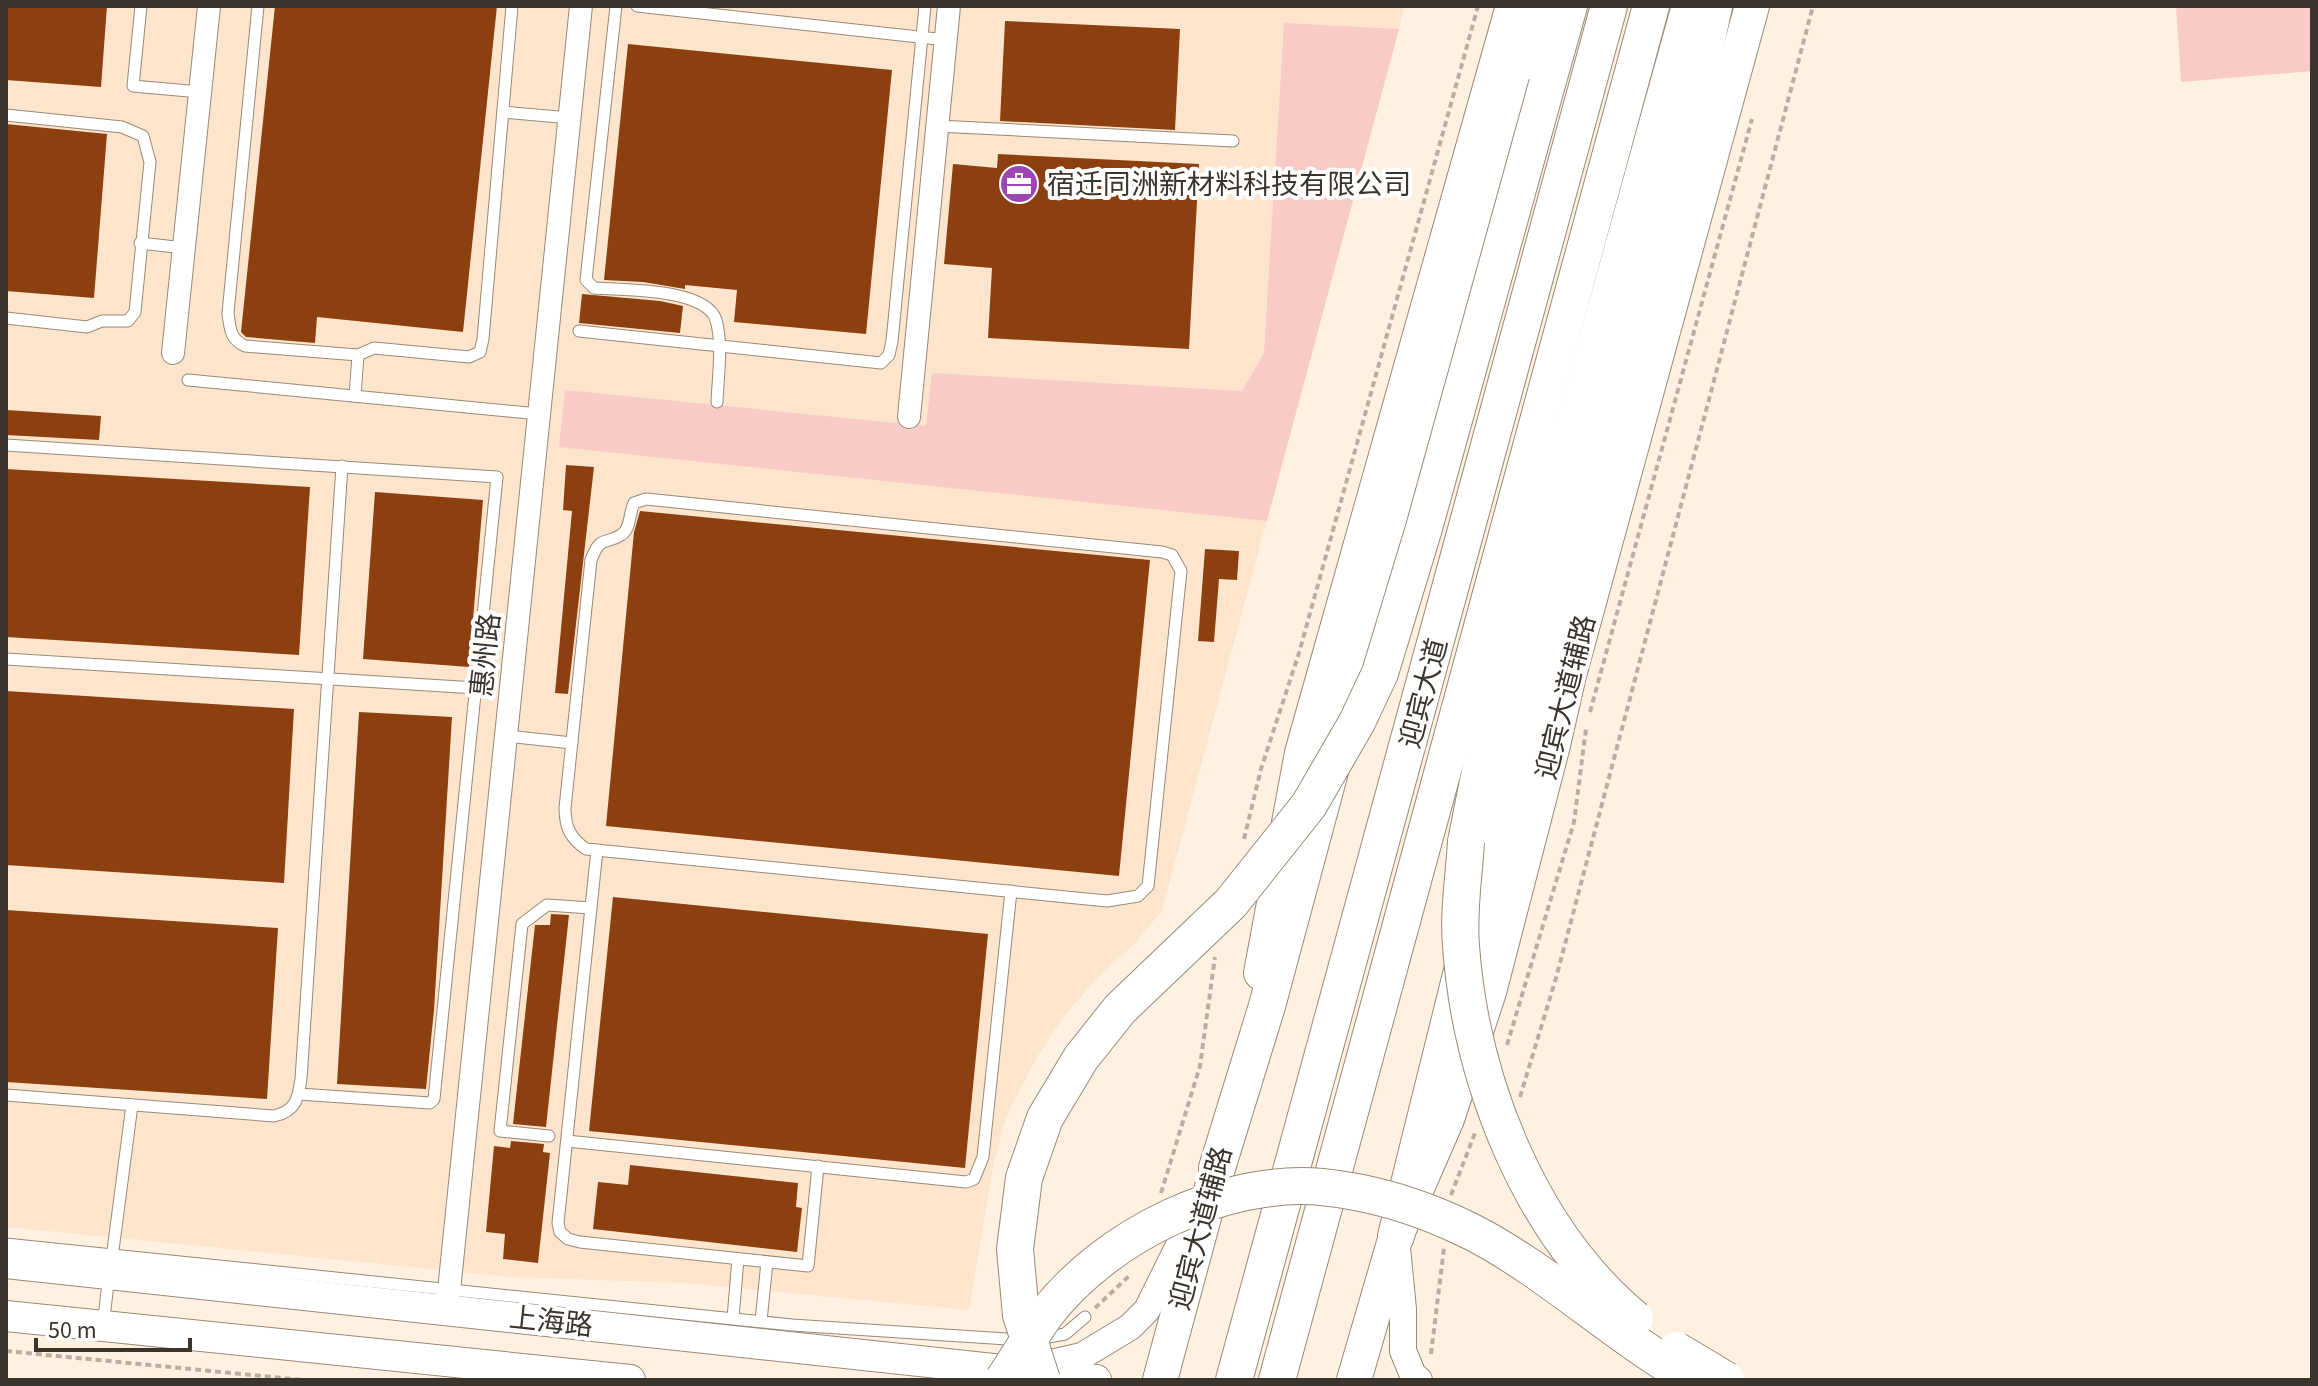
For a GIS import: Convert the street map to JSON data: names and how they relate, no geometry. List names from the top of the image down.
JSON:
{
  "streets": {
    "highway": ["迎宾大道"],
    "main road": ["迎宾大道辅路", "上海路"],
    "street": ["惠州路"]
  },
  "crossings": [
    ["惠州路", "上海路"]
  ],
  "places": {
    "office": ["宿迁同洲新材料科技有限公司"]
  },
  "scale_bar": "50 m"
}
